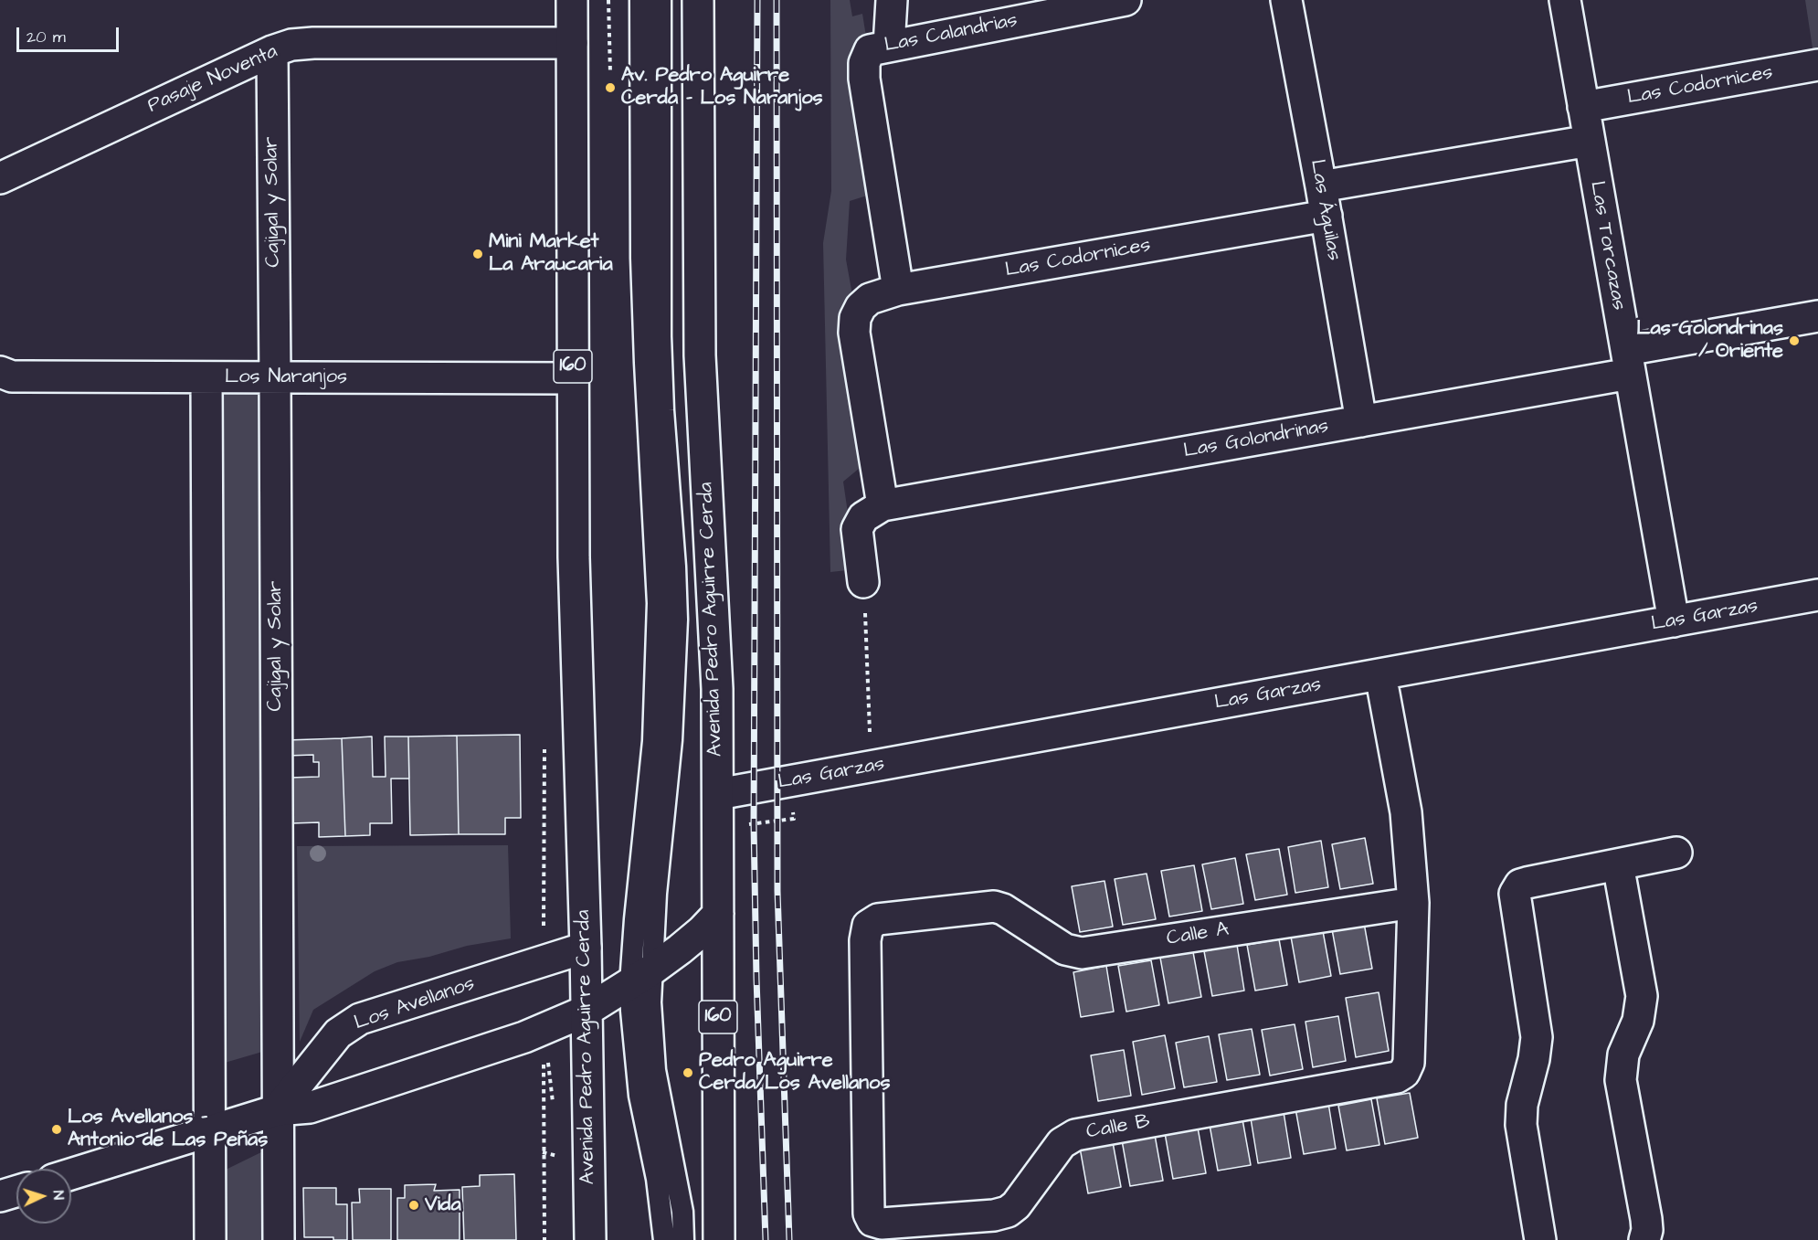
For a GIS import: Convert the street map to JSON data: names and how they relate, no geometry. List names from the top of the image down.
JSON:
{
  "streets": {
    "main road": [
      "Las Calandrias",
      "Pasaje Noventa",
      "Las Codornices",
      "Cajigal y Solar",
      "Las Águilas",
      "Las Torcazas",
      "160",
      "Los Naranjos",
      "Las Golondrinas",
      "Las Garzas",
      "Avenida Pedro Aguirre Cerda",
      "Calle A",
      "Los Avellanos",
      "Calle B"
    ]
  },
  "crossings": [
    ["Las Calandrias", "Las Codornices"],
    ["Pasaje Noventa", "Cajigal y Solar"],
    ["Pasaje Noventa", "Avenida Pedro Aguirre Cerda"],
    ["Las Codornices", "Las Águilas"],
    ["Las Codornices", "Las Torcazas"],
    ["Las Codornices", "Las Golondrinas"],
    ["Cajigal y Solar", "Los Naranjos"],
    ["Cajigal y Solar", "Los Avellanos"],
    ["Las Águilas", "Las Golondrinas"],
    ["Las Torcazas", "Las Golondrinas"],
    ["Las Torcazas", "Las Garzas"],
    ["Los Naranjos", "Avenida Pedro Aguirre Cerda"],
    ["Las Garzas", "Avenida Pedro Aguirre Cerda"],
    ["Avenida Pedro Aguirre Cerda", "Los Avellanos"],
    ["Calle A", "Calle B"]
  ],
  "places": [
    "Av. Pedro Aguirre Cerda - Los Naranjos",
    "Mini Market La Araucaria",
    "Las Golondrinas / Oriente",
    "Pedro Aguirre Cerda/Los Avellanos",
    "Los Avellanos - Antonio de Las Peñas",
    "Vida"
  ],
  "scale_bar": "20 m",
  "north": "right"
}
